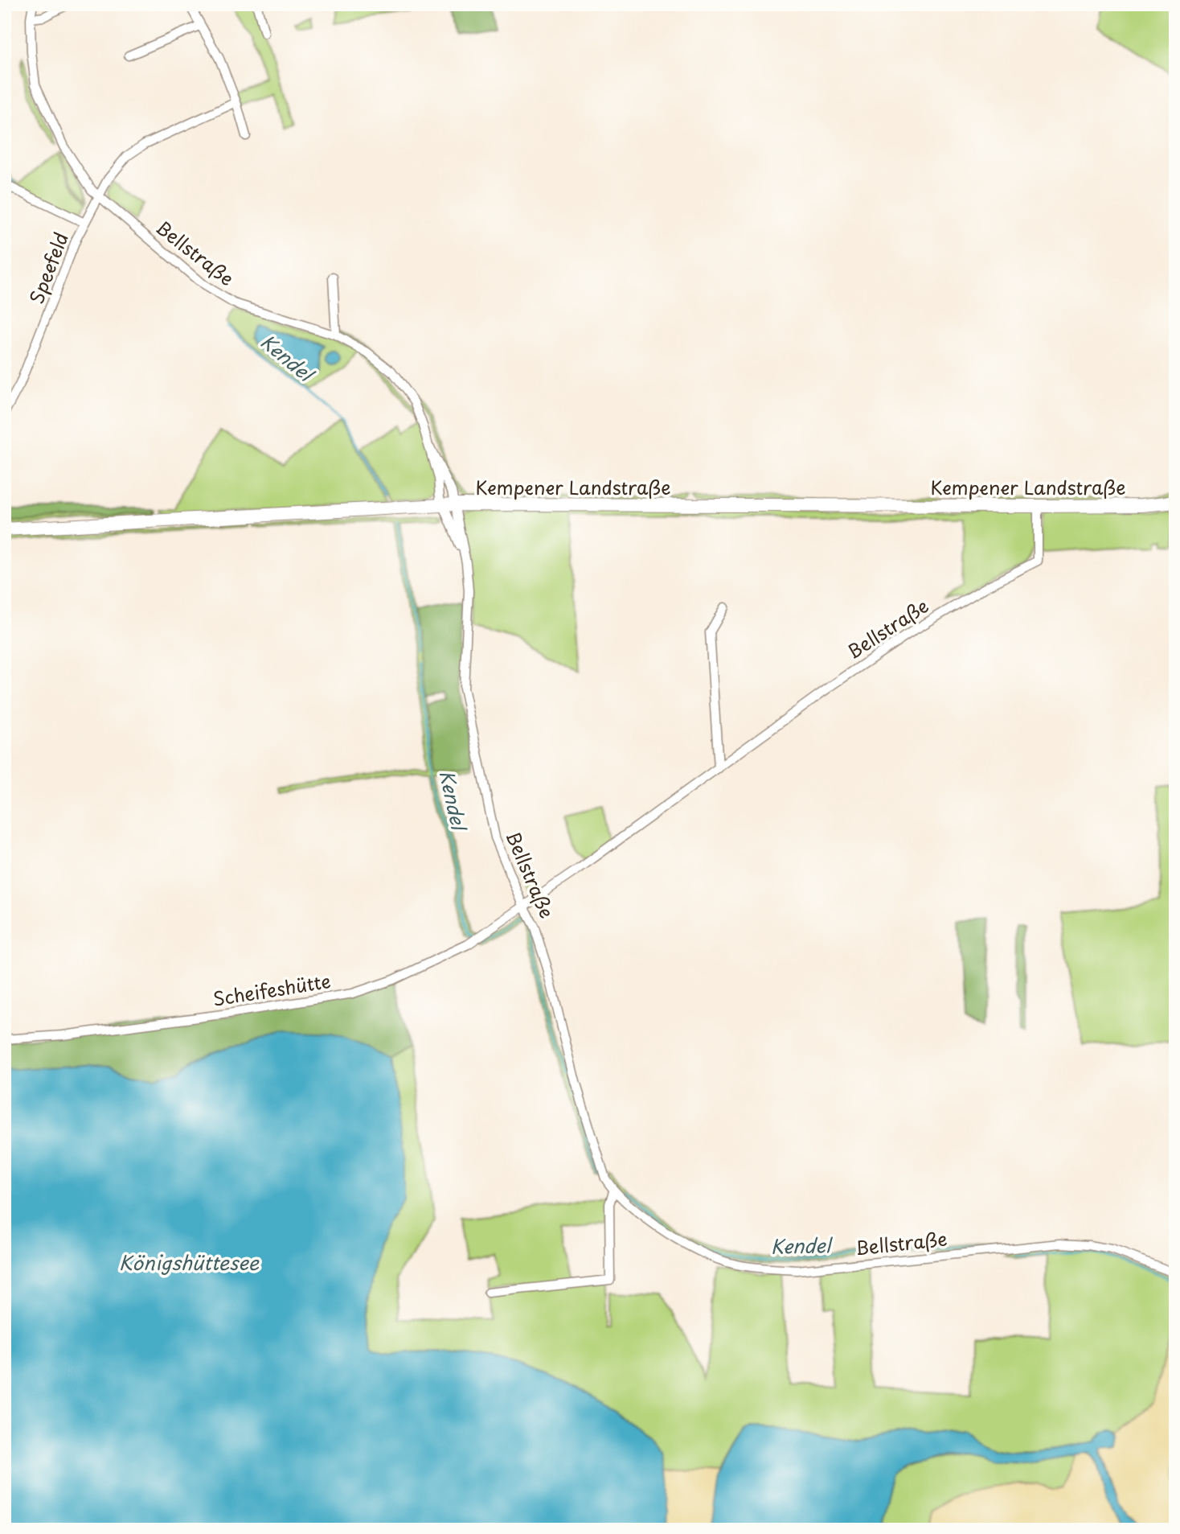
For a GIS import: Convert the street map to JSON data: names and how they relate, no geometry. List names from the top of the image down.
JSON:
{
  "streets": {
    "street": [
      "Bellstraße",
      "Speefeld",
      "Kempener Landstraße",
      "Scheifeshütte"
    ]
  },
  "crossings": [
    ["Bellstraße", "Speefeld"],
    ["Bellstraße", "Kempener Landstraße"],
    ["Bellstraße", "Scheifeshütte"]
  ],
  "water": ["Kendel", "Königshüttesee"]
}
